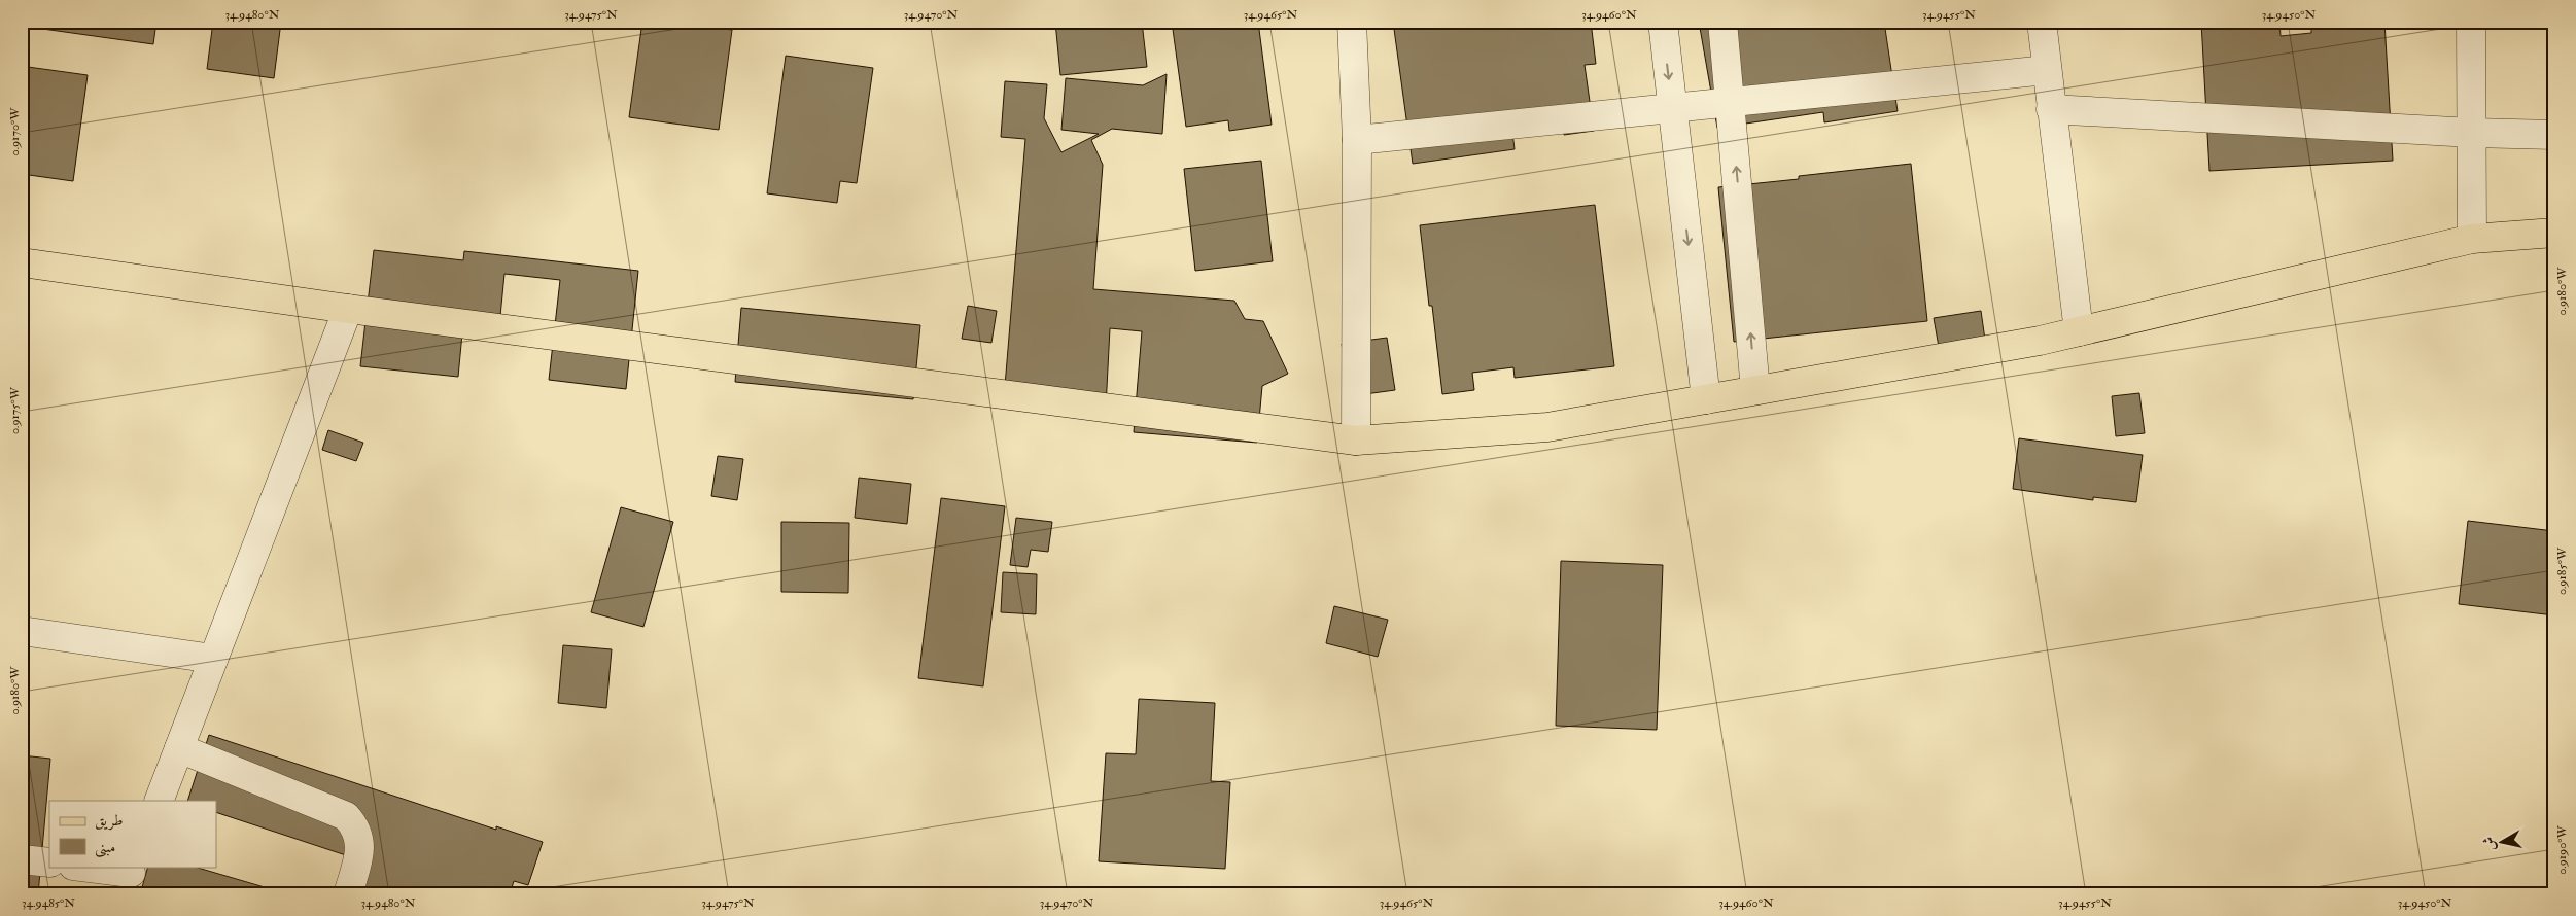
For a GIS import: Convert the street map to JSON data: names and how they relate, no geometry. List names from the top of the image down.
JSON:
{
  "legend": ["طريق", "مبنى"],
  "north": "left",
  "coordinates": [
    "34.9480°N",
    "34.9475°N",
    "34.9470°N",
    "34.9465°N",
    "34.9460°N",
    "34.9455°N",
    "34.9450°N",
    "0.9170°W",
    "0.9180°W",
    "0.9175°W",
    "0.9185°W",
    "0.9190°W",
    "34.9485°N"
  ]
}
